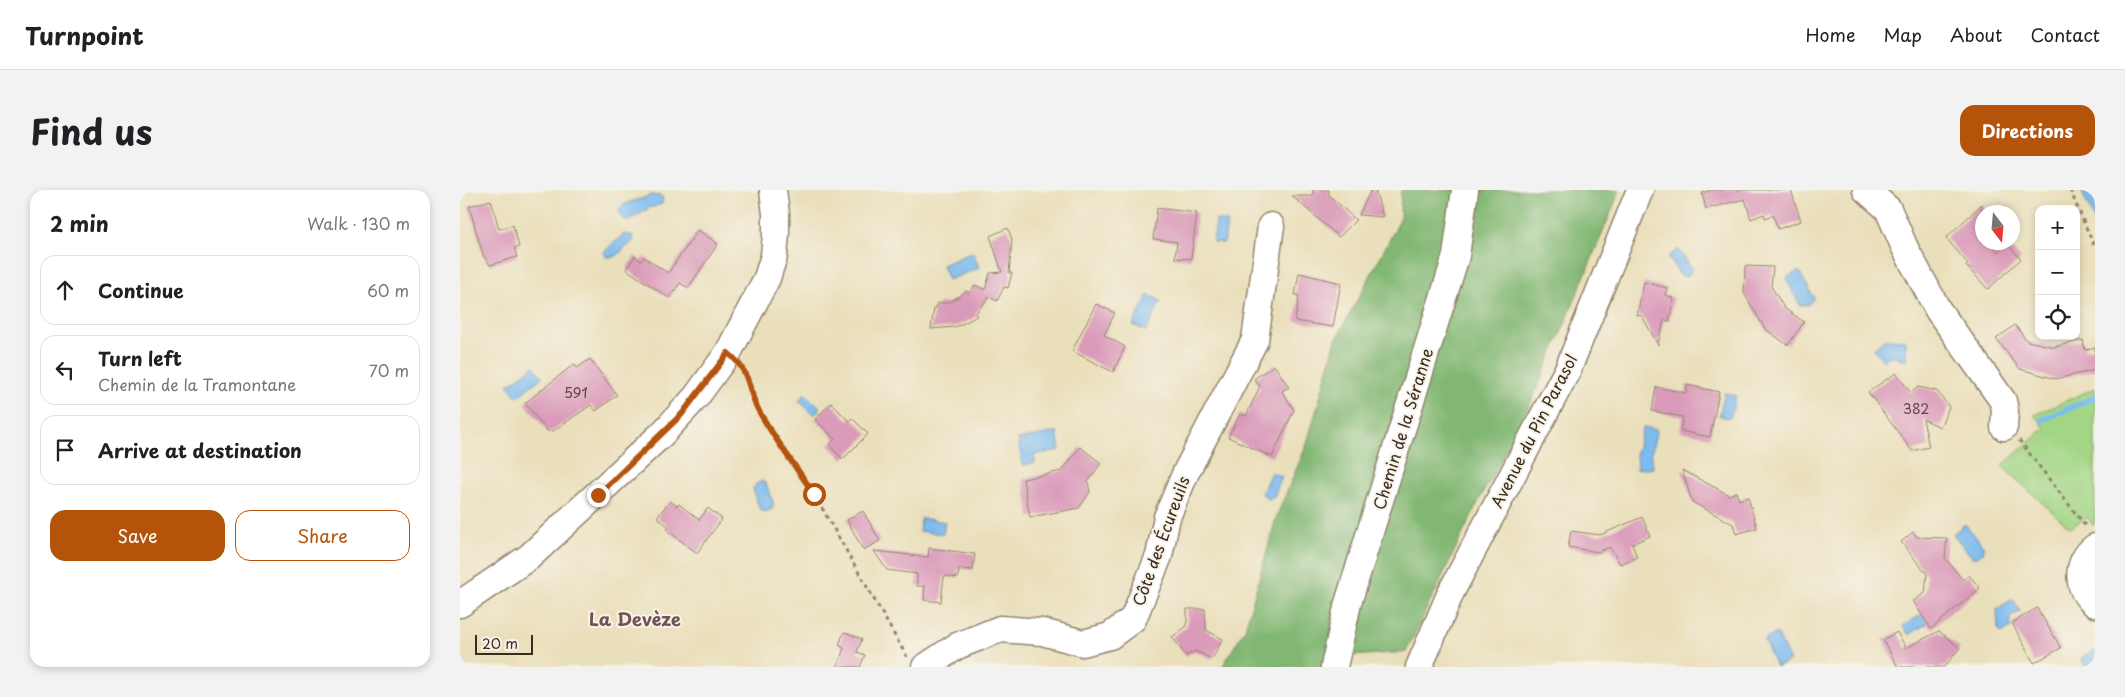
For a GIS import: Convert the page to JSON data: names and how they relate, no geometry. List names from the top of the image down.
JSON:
{
  "streets": {
    "street": ["Chemin de la Séranne", "Avenue du Pin Parasol", "Côte des Écureuils"]
  },
  "districts": ["La Devèze"],
  "house_numbers": ["591", "382"],
  "scale_bar": "20 m",
  "north": "bottom",
  "page": {
    "header": "Turnpoint",
    "nav": [
      "Home",
      "Map",
      "About",
      "Contact"
    ],
    "title": "Find us",
    "buttons": [
      "Directions",
      ["Save", "Share"]
    ],
    "heading": ["2 min", "Walk · 130 m"],
    "map_buttons": ["+", "−"],
    "list": [
      ["Continue", "60 m"],
      ["Turn left", "Chemin de la Tramontane", "70 m"],
      "Arrive at destination"
    ],
    "scale": "20 m"
  }
}
